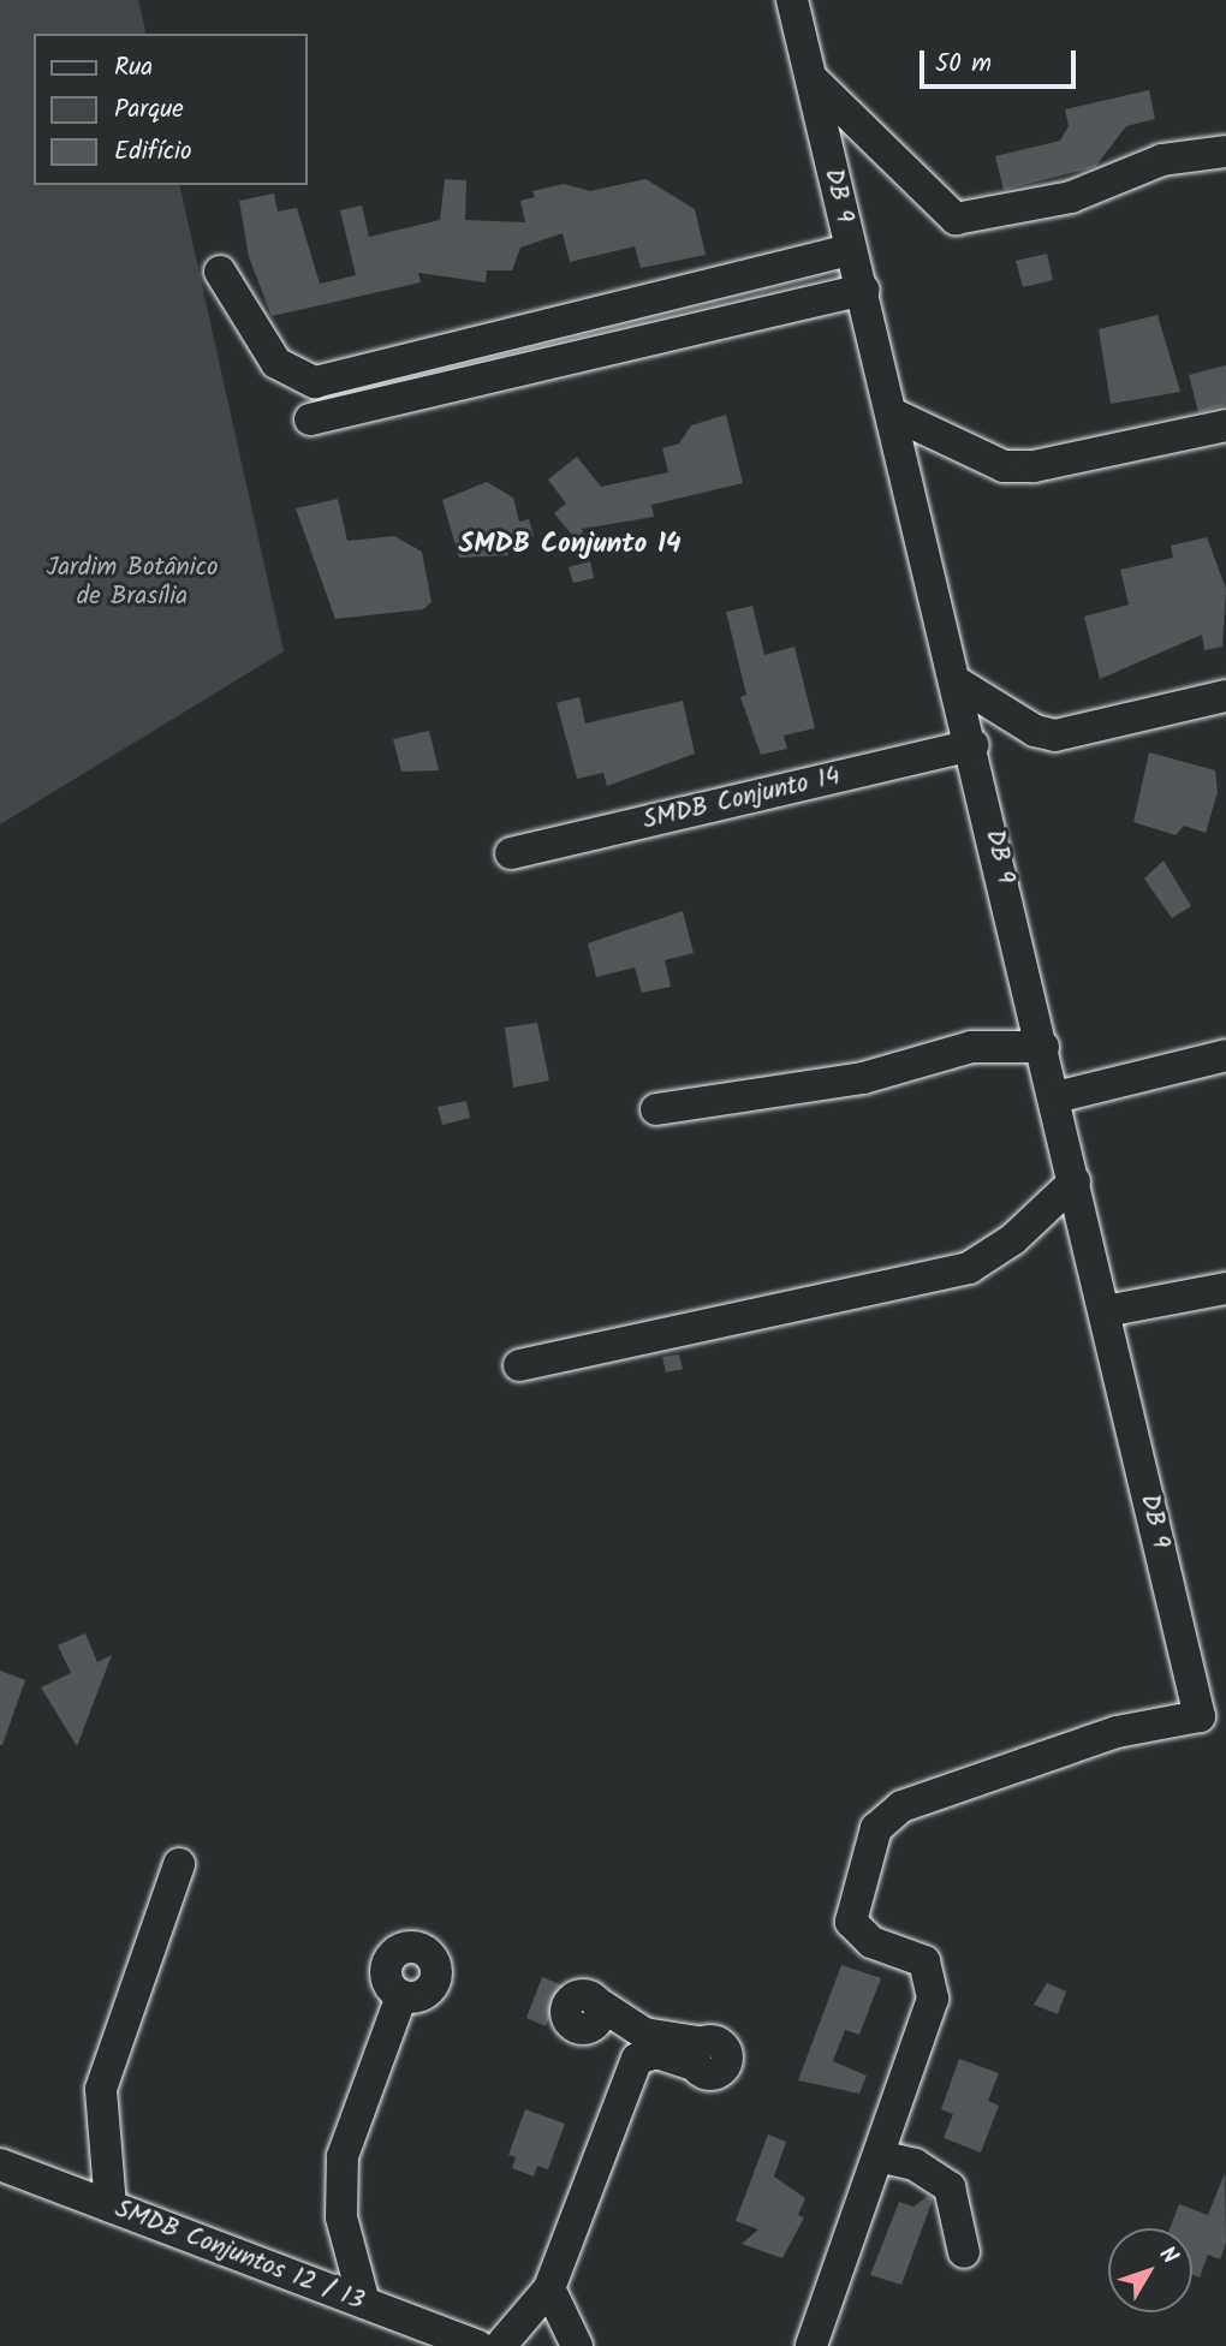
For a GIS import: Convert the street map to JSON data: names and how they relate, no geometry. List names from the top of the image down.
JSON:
{
  "streets": {
    "street": ["DB 9", "SMDB Conjunto 14", "SMDB Conjuntos 12 / 13"]
  },
  "crossings": [
    ["DB 9", "SMDB Conjunto 14"]
  ],
  "districts": ["SMDB Conjunto 14"],
  "parks": ["Jardim Botânico de Brasília"],
  "legend": ["Rua", "Parque", "Edifício"],
  "scale_bar": "50 m",
  "north": "top right"
}
